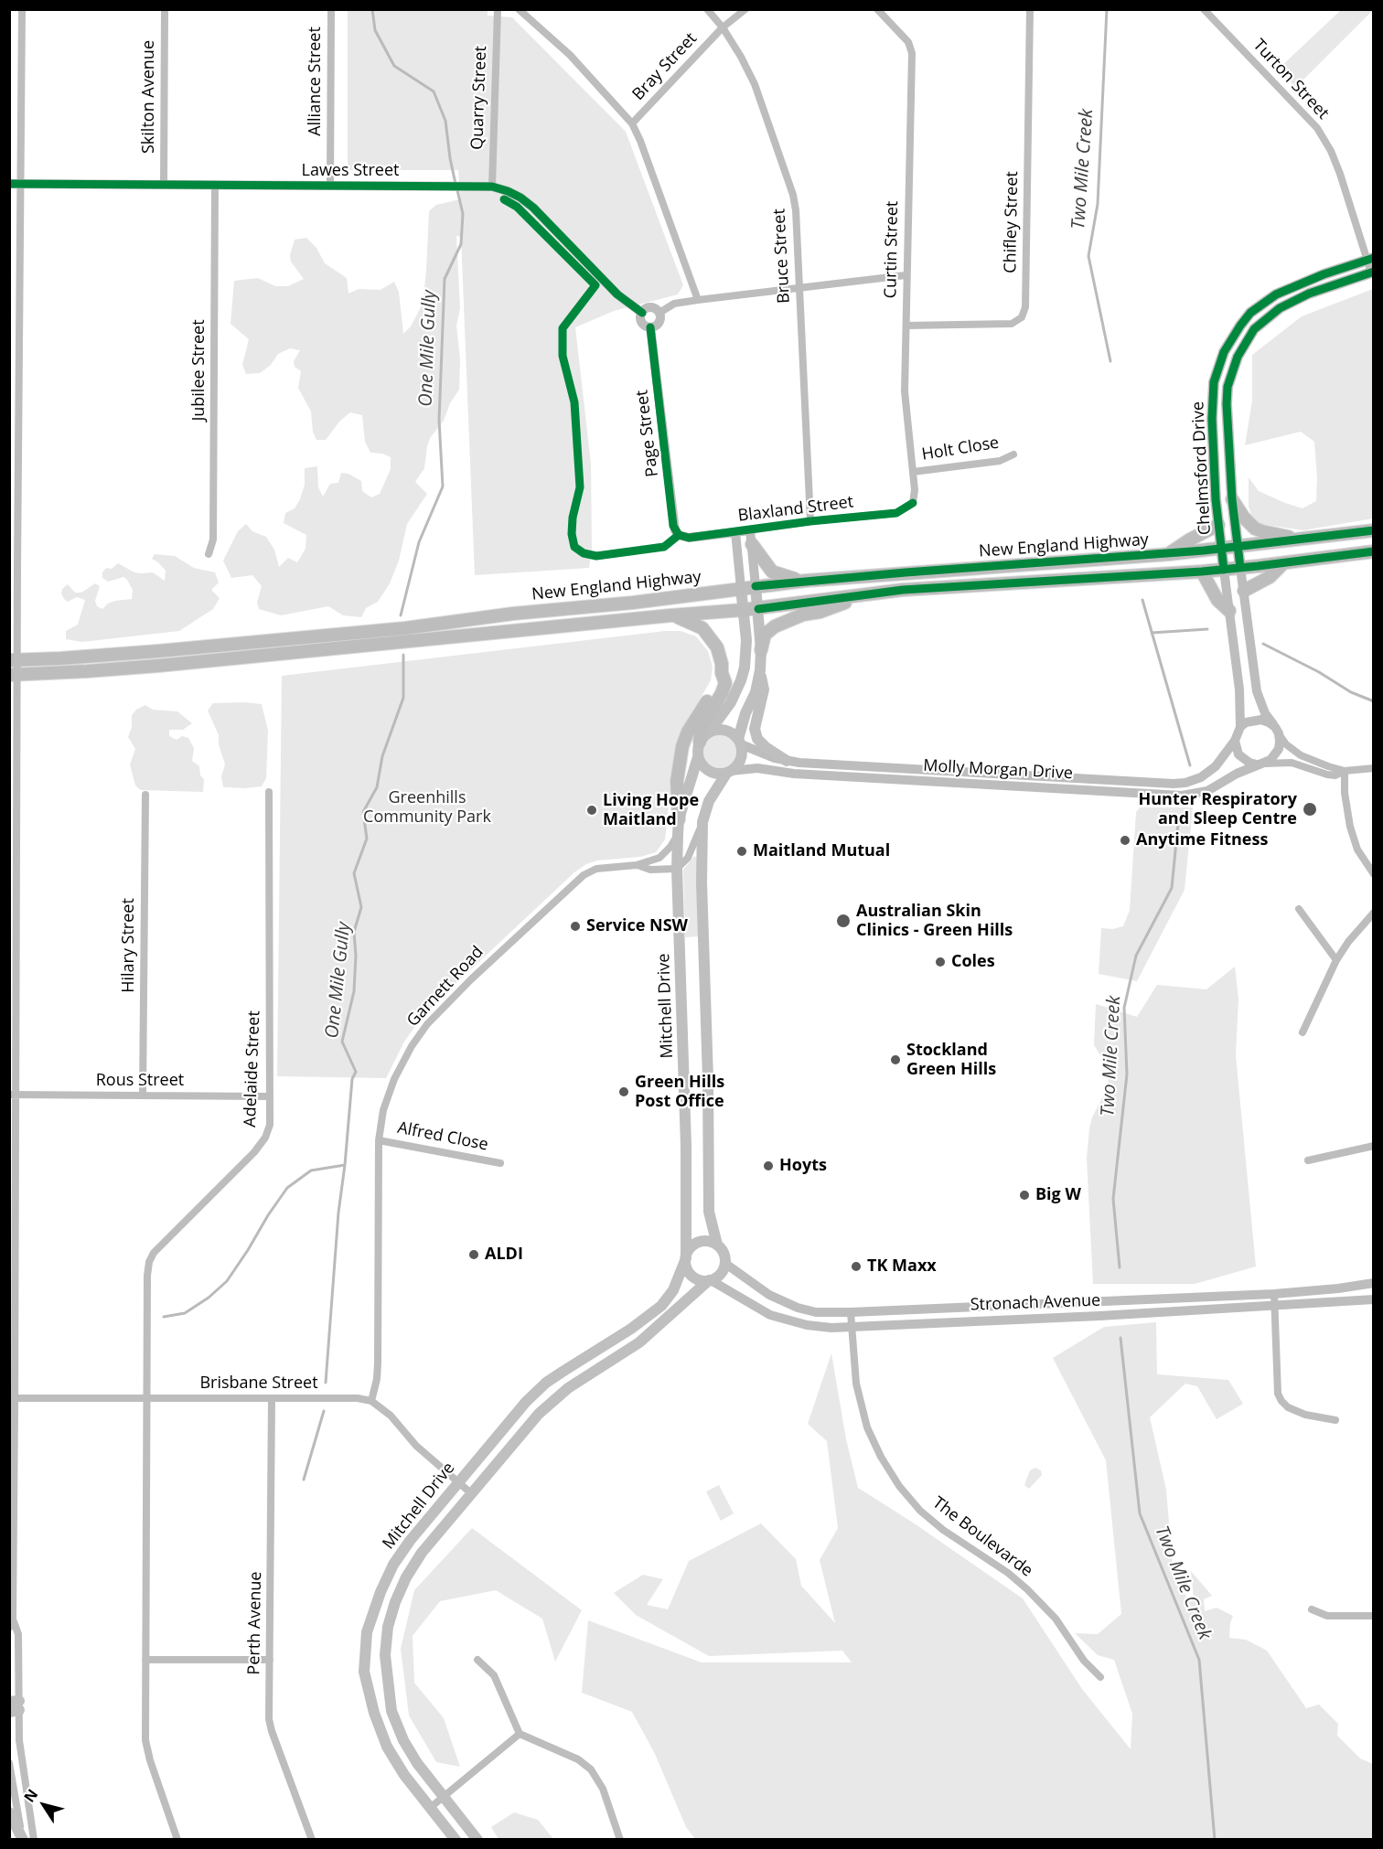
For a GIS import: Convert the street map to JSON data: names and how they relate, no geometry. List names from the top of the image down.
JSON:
{
  "streets": {
    "highway": ["New England Highway"],
    "main road": ["Chelmsford Drive", "Mitchell Drive"],
    "street": [
      "Bray Street",
      "Turton Street",
      "Alliance Street",
      "Skilton Avenue",
      "Quarry Street",
      "Lawes Street",
      "Chifley Street",
      "Curtin Street",
      "Bruce Street",
      "Jubilee Street",
      "Page Street",
      "Holt Close",
      "Blaxland Street",
      "Molly Morgan Drive",
      "Hilary Street",
      "Garnett Road",
      "Adelaide Street",
      "Rous Street",
      "Alfred Close",
      "Stronach Avenue",
      "Brisbane Street",
      "The Boulevarde",
      "Perth Avenue"
    ]
  },
  "crossings": [
    ["Bray Street", "Bruce Street"],
    ["Turton Street", "Chelmsford Drive"],
    ["Alliance Street", "Lawes Street"],
    ["Skilton Avenue", "Lawes Street"],
    ["Quarry Street", "Lawes Street"],
    ["Lawes Street", "Jubilee Street"],
    ["Lawes Street", "Page Street"],
    ["Chifley Street", "Curtin Street"],
    ["Curtin Street", "Holt Close"],
    ["Curtin Street", "Blaxland Street"],
    ["Bruce Street", "Blaxland Street"],
    ["Page Street", "Blaxland Street"],
    ["Chelmsford Drive", "New England Highway"],
    ["Chelmsford Drive", "Molly Morgan Drive"],
    ["Molly Morgan Drive", "Mitchell Drive"],
    ["Hilary Street", "Rous Street"],
    ["Garnett Road", "Mitchell Drive"],
    ["Garnett Road", "Alfred Close"],
    ["Garnett Road", "Brisbane Street"],
    ["Mitchell Drive", "Stronach Avenue"],
    ["Adelaide Street", "Rous Street"],
    ["Adelaide Street", "Brisbane Street"],
    ["Stronach Avenue", "The Boulevarde"],
    ["Brisbane Street", "Perth Avenue"]
  ],
  "water": ["Two Mile Creek", "One Mile Gully"],
  "parks": ["Greenhills Community Park"],
  "places": [
    "Hunter Respiratory and Sleep Centre",
    "Living Hope Maitland",
    "Anytime Fitness",
    "Maitland Mutual",
    "Australian Skin Clinics - Green Hills",
    "Service NSW",
    "Coles",
    "Stockland Green Hills",
    "Green Hills Post Office",
    "Hoyts",
    "Big W",
    "ALDI",
    "TK Maxx"
  ],
  "north": "top left"
}
